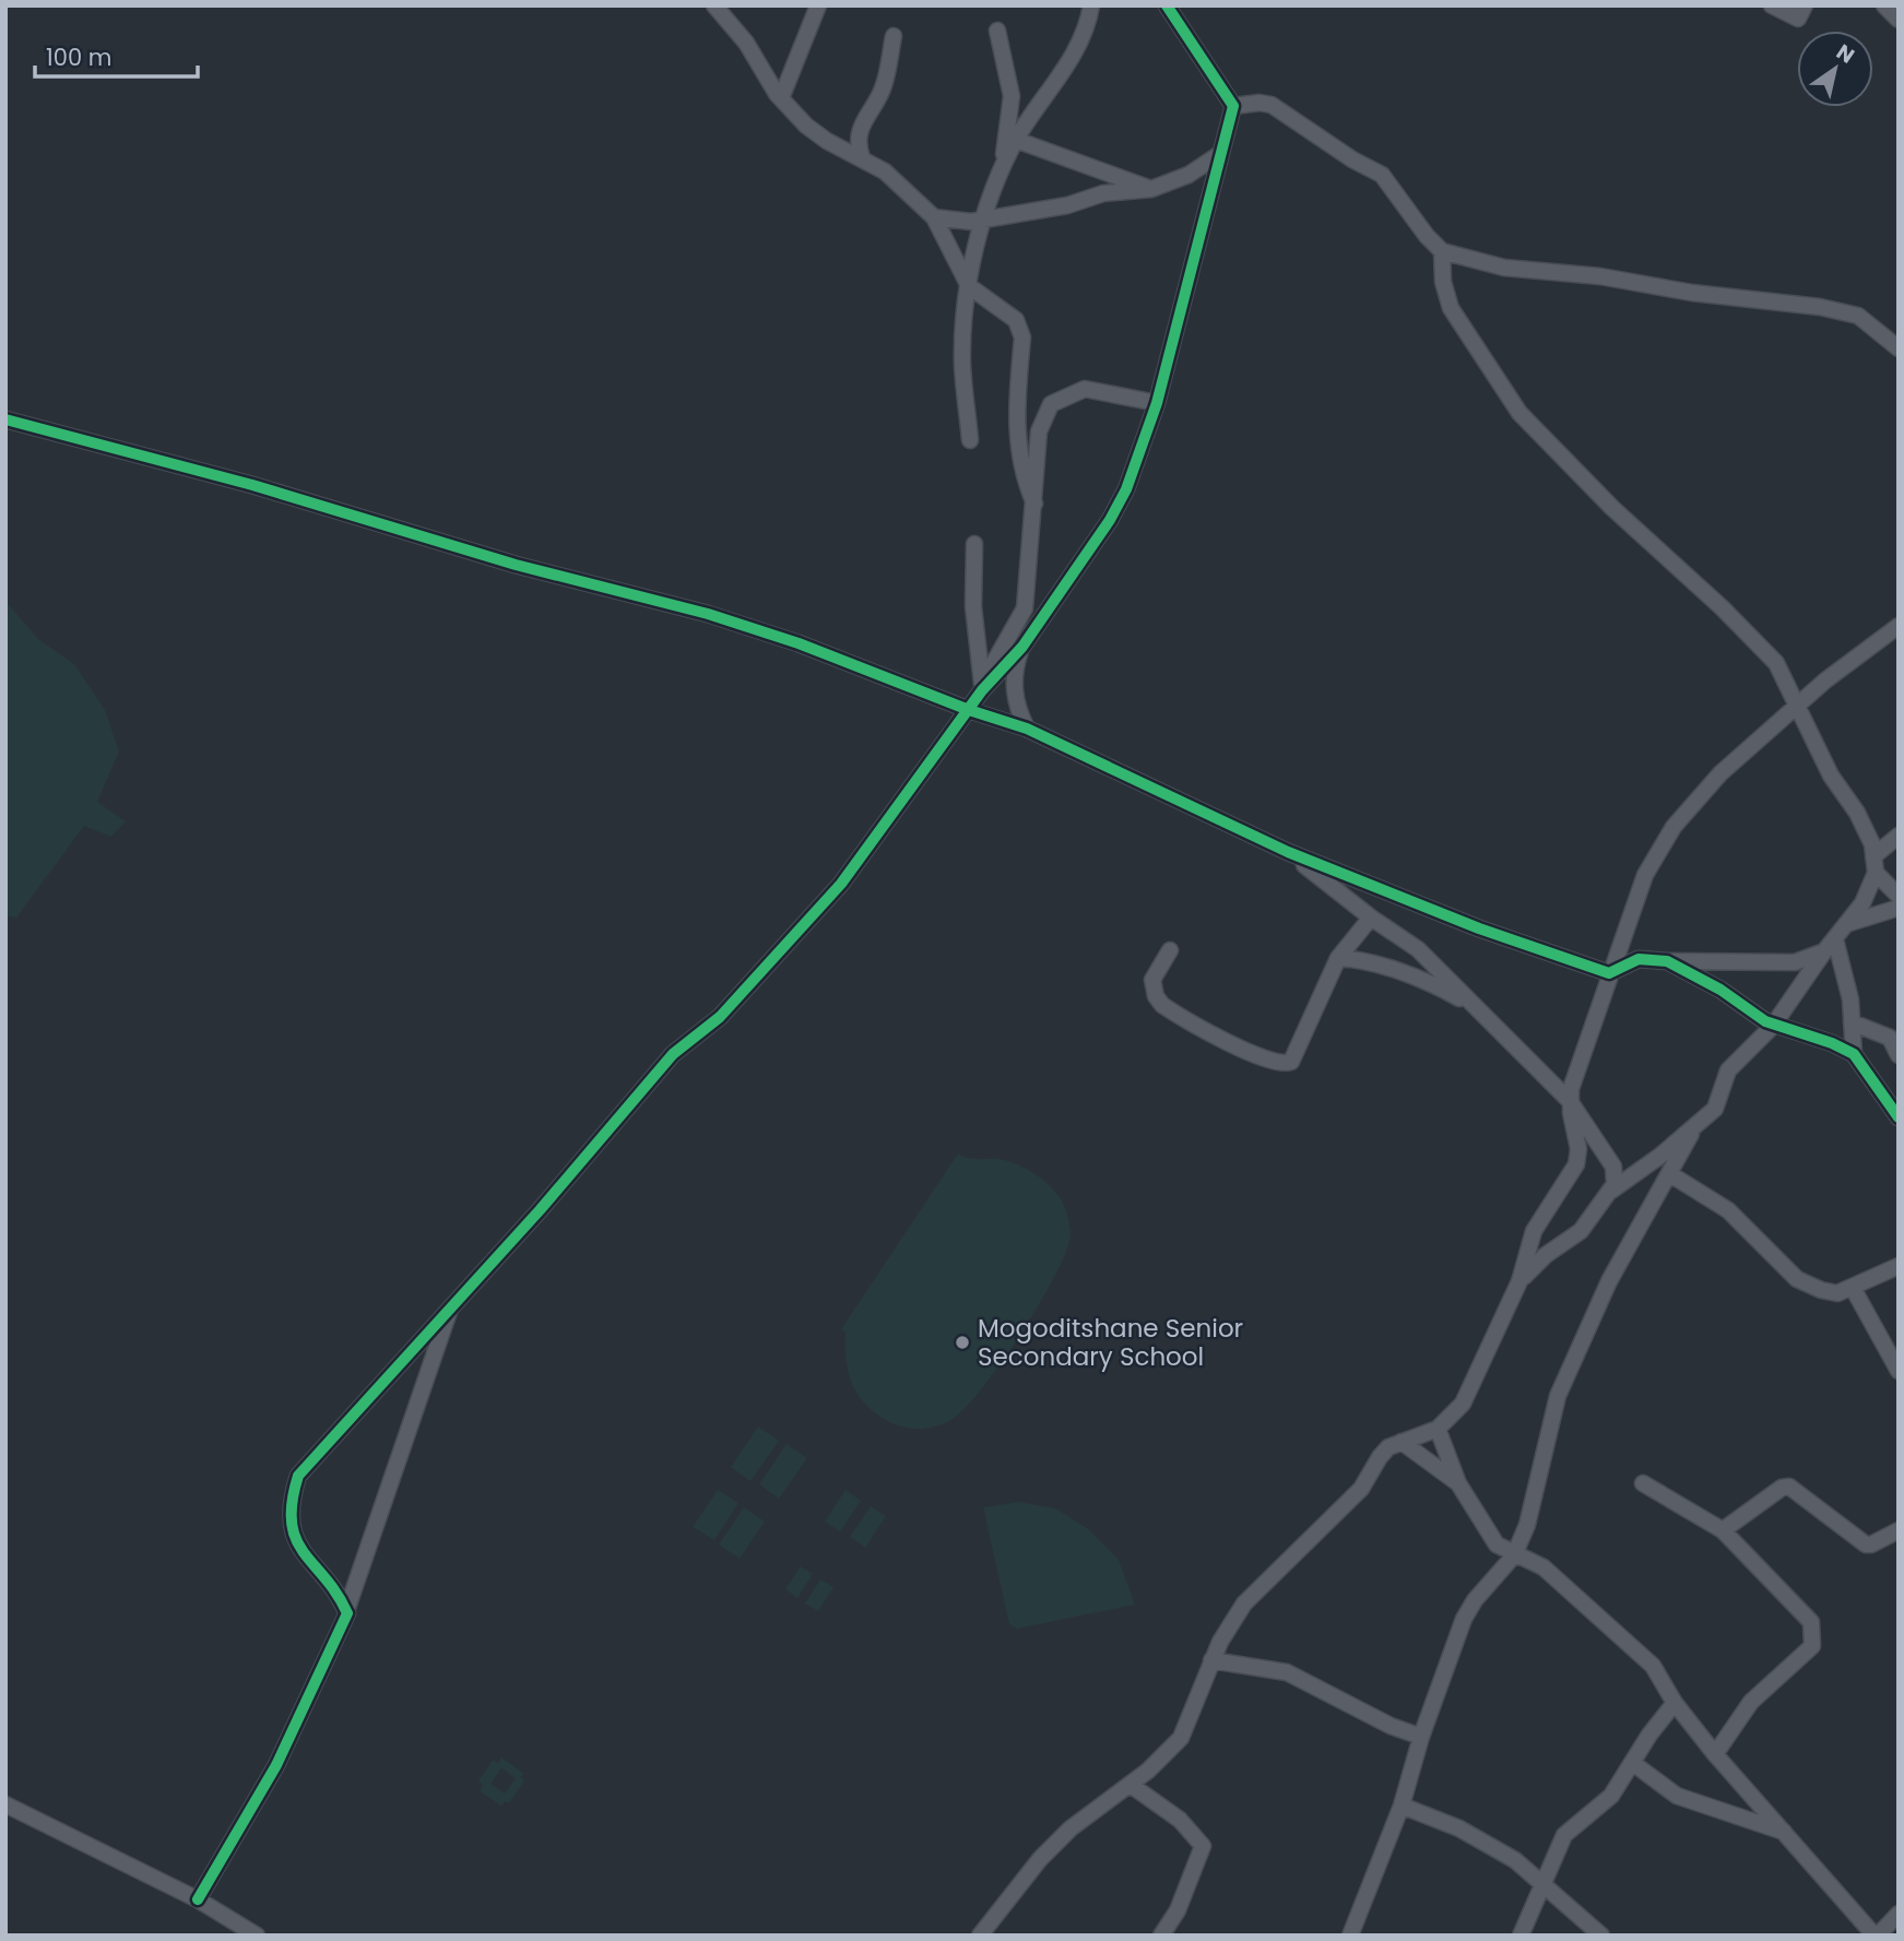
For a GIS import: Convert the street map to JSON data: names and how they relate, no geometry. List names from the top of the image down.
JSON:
{
  "places": ["Mogoditshane Senior Secondary School"],
  "scale_bar": "100 m",
  "north": "top right"
}
